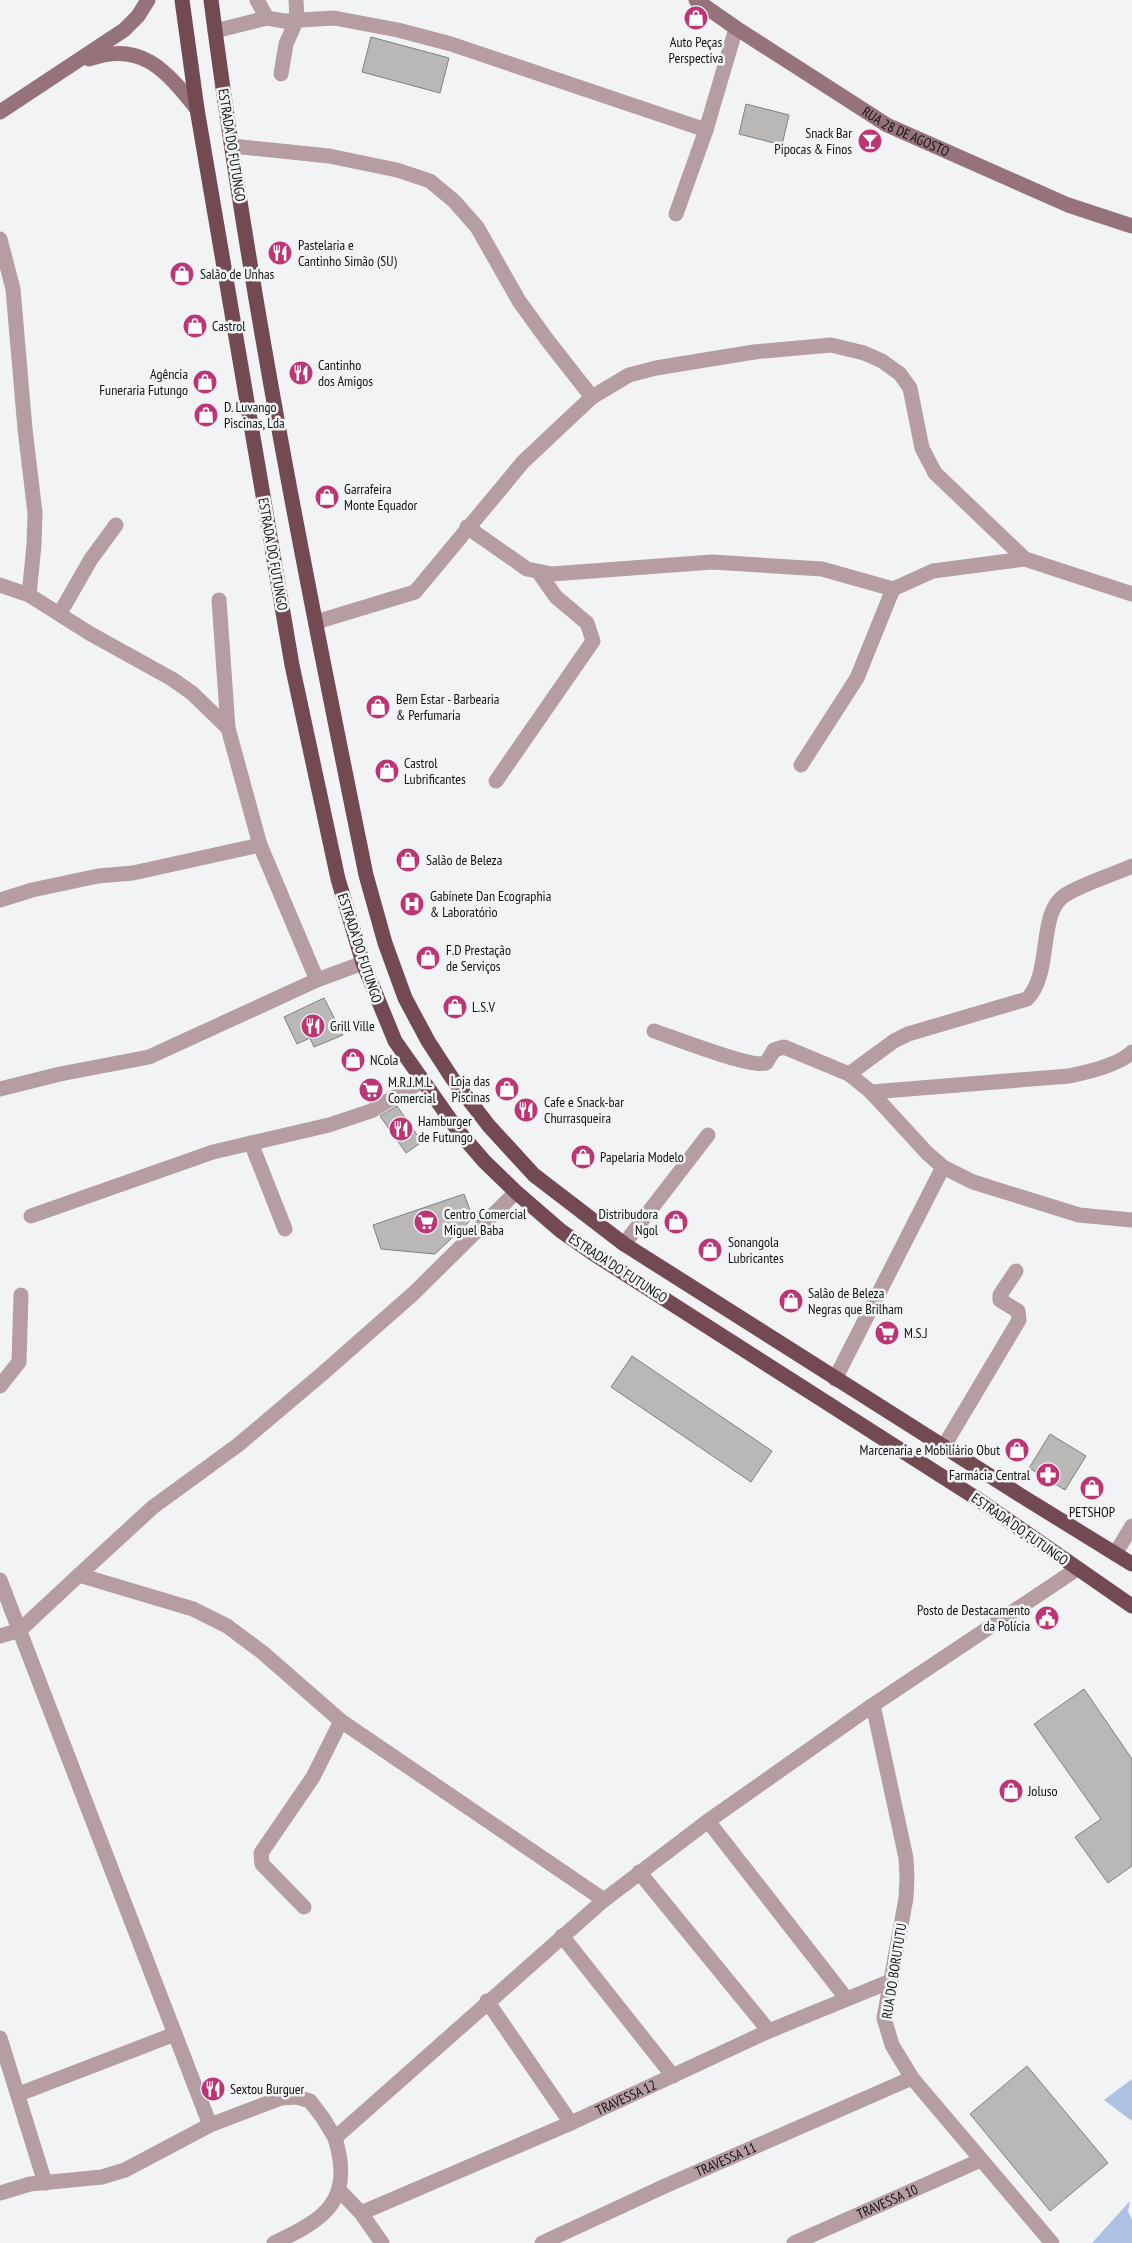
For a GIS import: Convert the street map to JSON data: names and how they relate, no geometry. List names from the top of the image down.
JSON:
{
  "streets": {
    "highway": ["ESTRADA DO FUTUNGO"],
    "main road": ["RUA 28 DE AGOSTO"],
    "street": [
      "RUA DO BORUTUTU",
      "TRAVESSA 12",
      "TRAVESSA 11",
      "TRAVESSA 10"
    ]
  },
  "crossings": [
    ["RUA DO BORUTUTU", "TRAVESSA 12"],
    ["RUA DO BORUTUTU", "TRAVESSA 11"],
    ["RUA DO BORUTUTU", "TRAVESSA 10"]
  ],
  "places": {
    "shop": [
      "Auto Peças Perspectiva",
      "Salão de Unhas",
      "Castrol",
      "Agência Funeraria Futungo",
      "D. Luvango Piscinas, Lda",
      "Garrafeira Monte Equador",
      "Bem Estar - Barbearia & Perfumaria",
      "Castrol Lubrificantes",
      "Salão de Beleza",
      "F.D Prestação de Serviços",
      "L.S.V",
      "NCola",
      "Loja das Piscinas",
      "Papelaria Modelo",
      "Distribudora Ngol",
      "Sonangola Lubricantes",
      "Salão de Beleza Negras que Brilham",
      "Marcenaria e Mobiliário Obut",
      "PETSHOP",
      "Joluso"
    ],
    "bar": ["Snack Bar Pipocas & Finos"],
    "restaurant": [
      "Pastelaria e Cantinho Simão (SU)",
      "Cantinho dos Amigos",
      "Grill Ville",
      "Cafe e Snack-bar Churrasqueira",
      "Hamburger de Futungo",
      "Sextou Burguer"
    ],
    "hospital": ["Gabinete Dan Ecographia & Laboratório"],
    "supermarket": ["M.R.J.M.L Comercial", "Centro Comercial Miguel Baba", "M.S.J"],
    "pharmacy": ["Farmácia Central"],
    "public building": ["Posto de Destacamento da Polícia"]
  }
}
